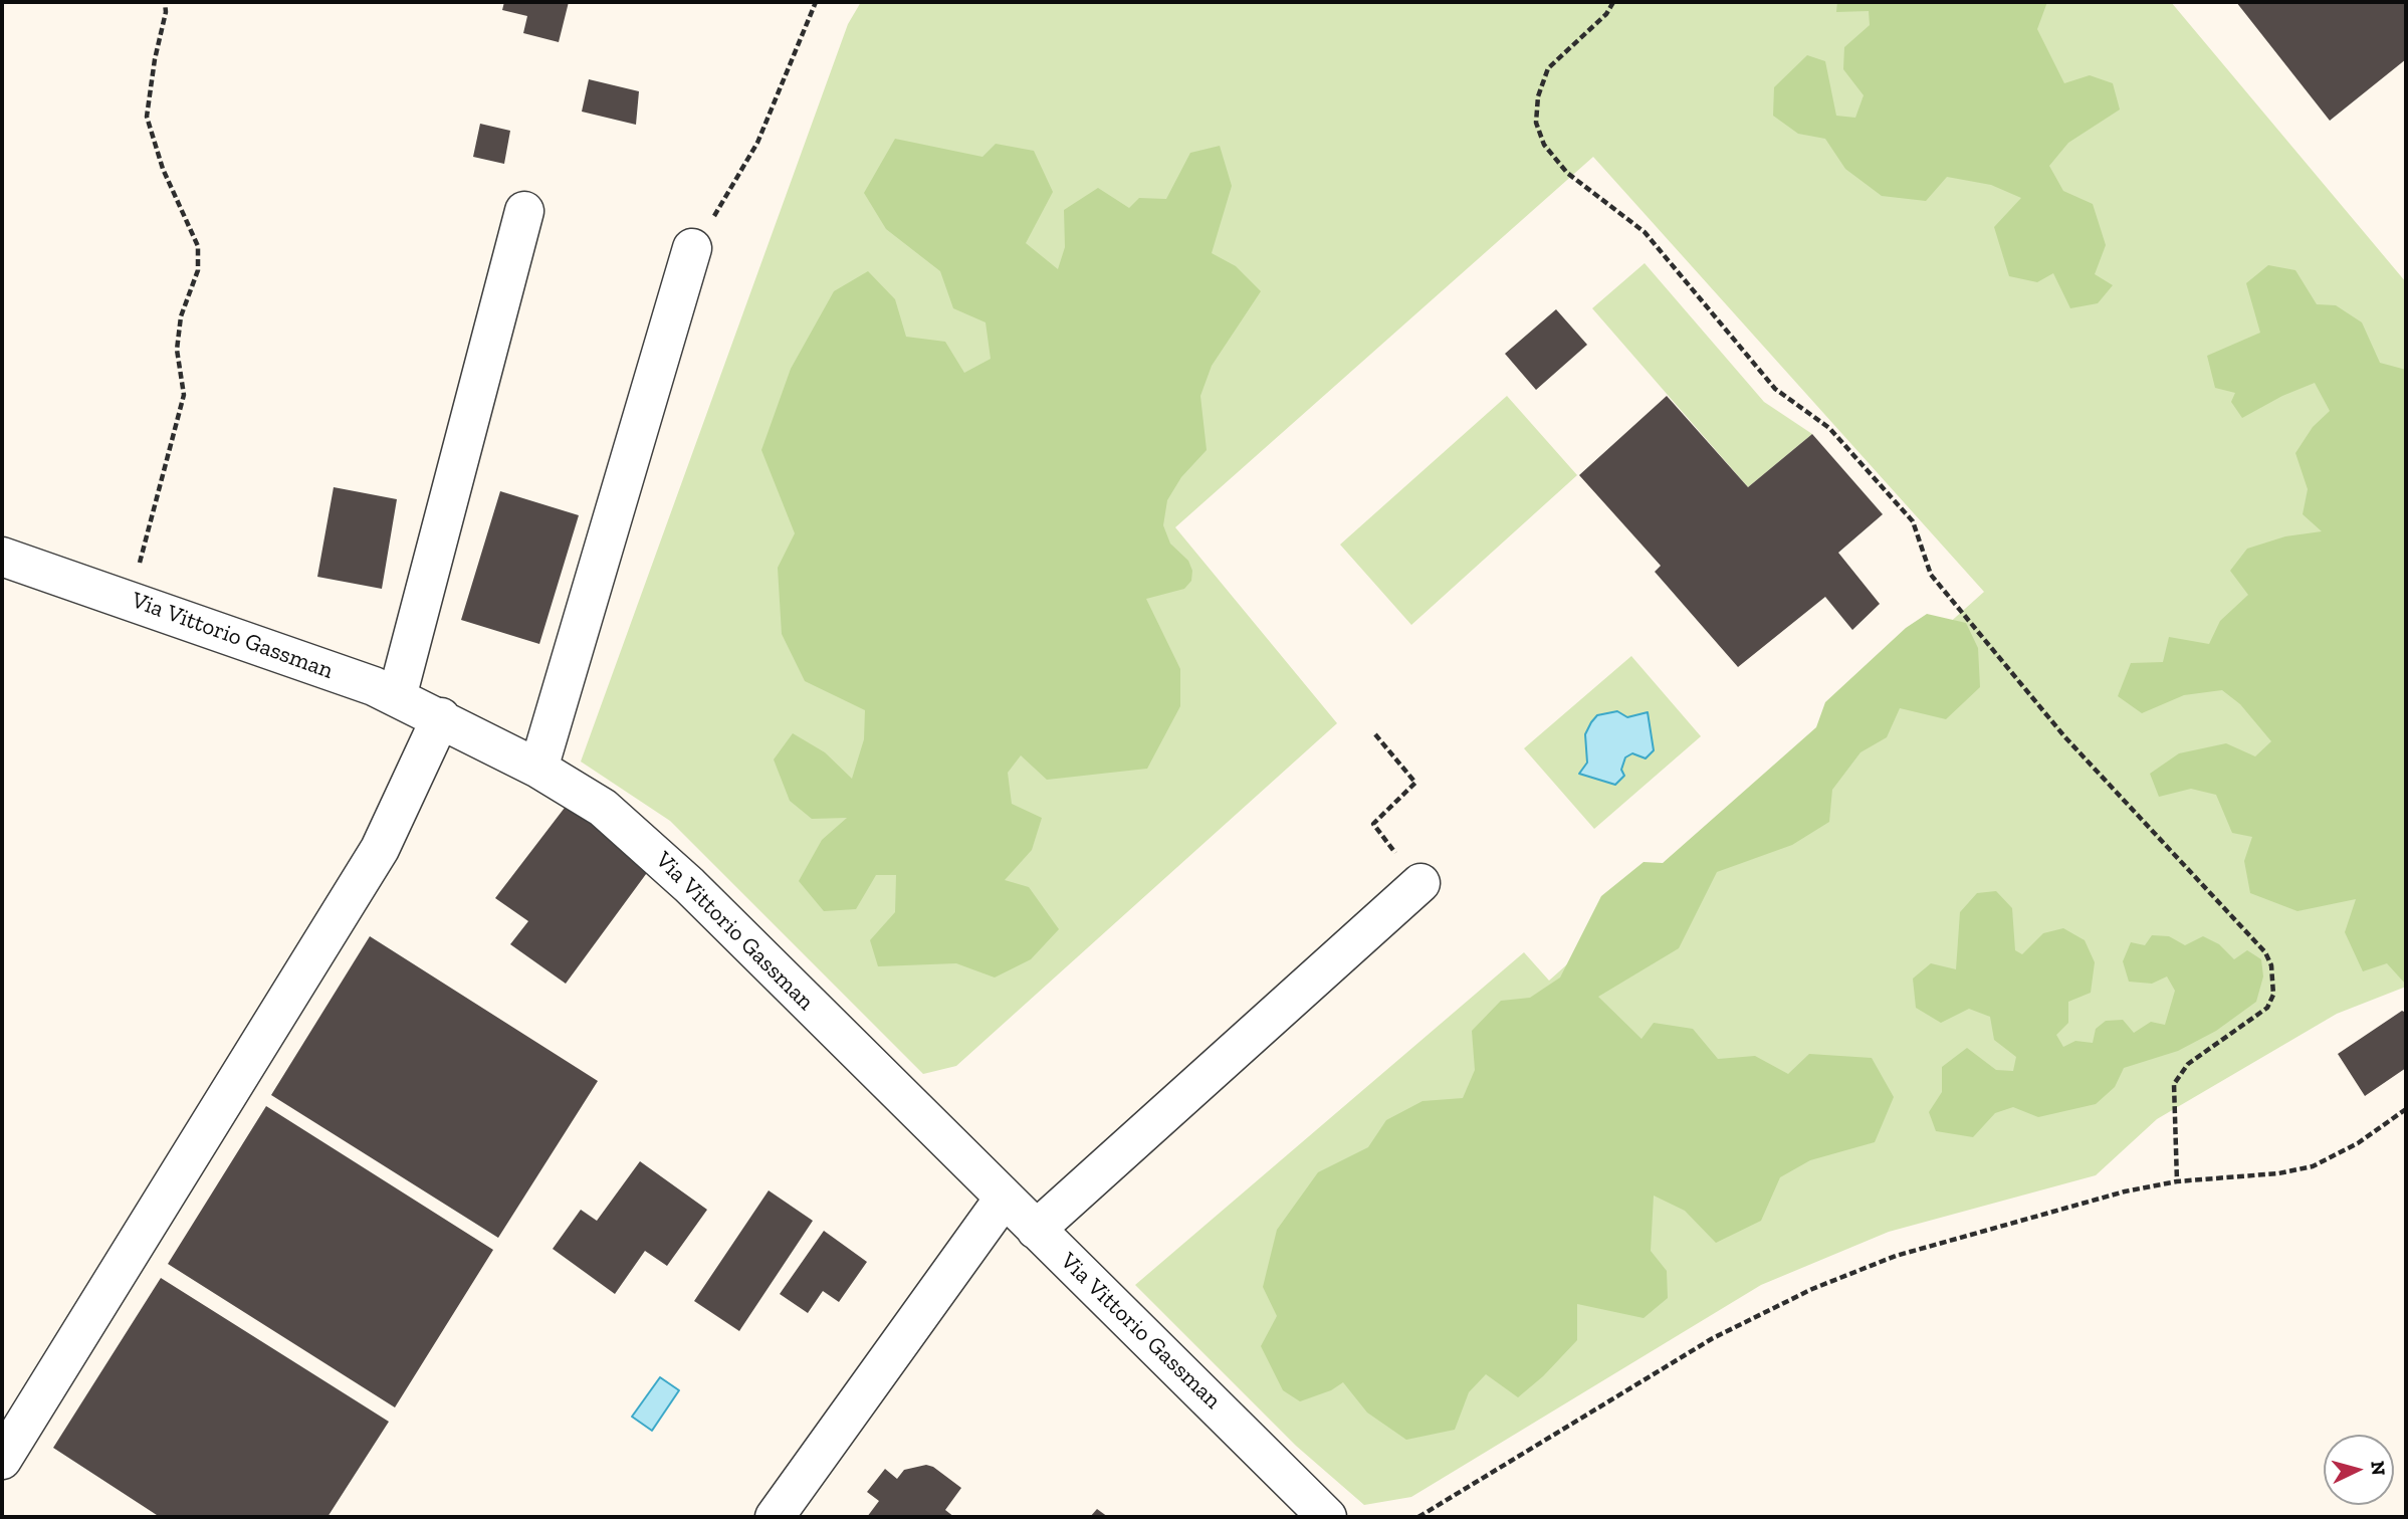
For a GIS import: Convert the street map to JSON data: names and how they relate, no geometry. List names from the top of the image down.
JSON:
{
  "streets": {
    "street": ["Via Vittorio Gassman"]
  },
  "north": "right"
}
